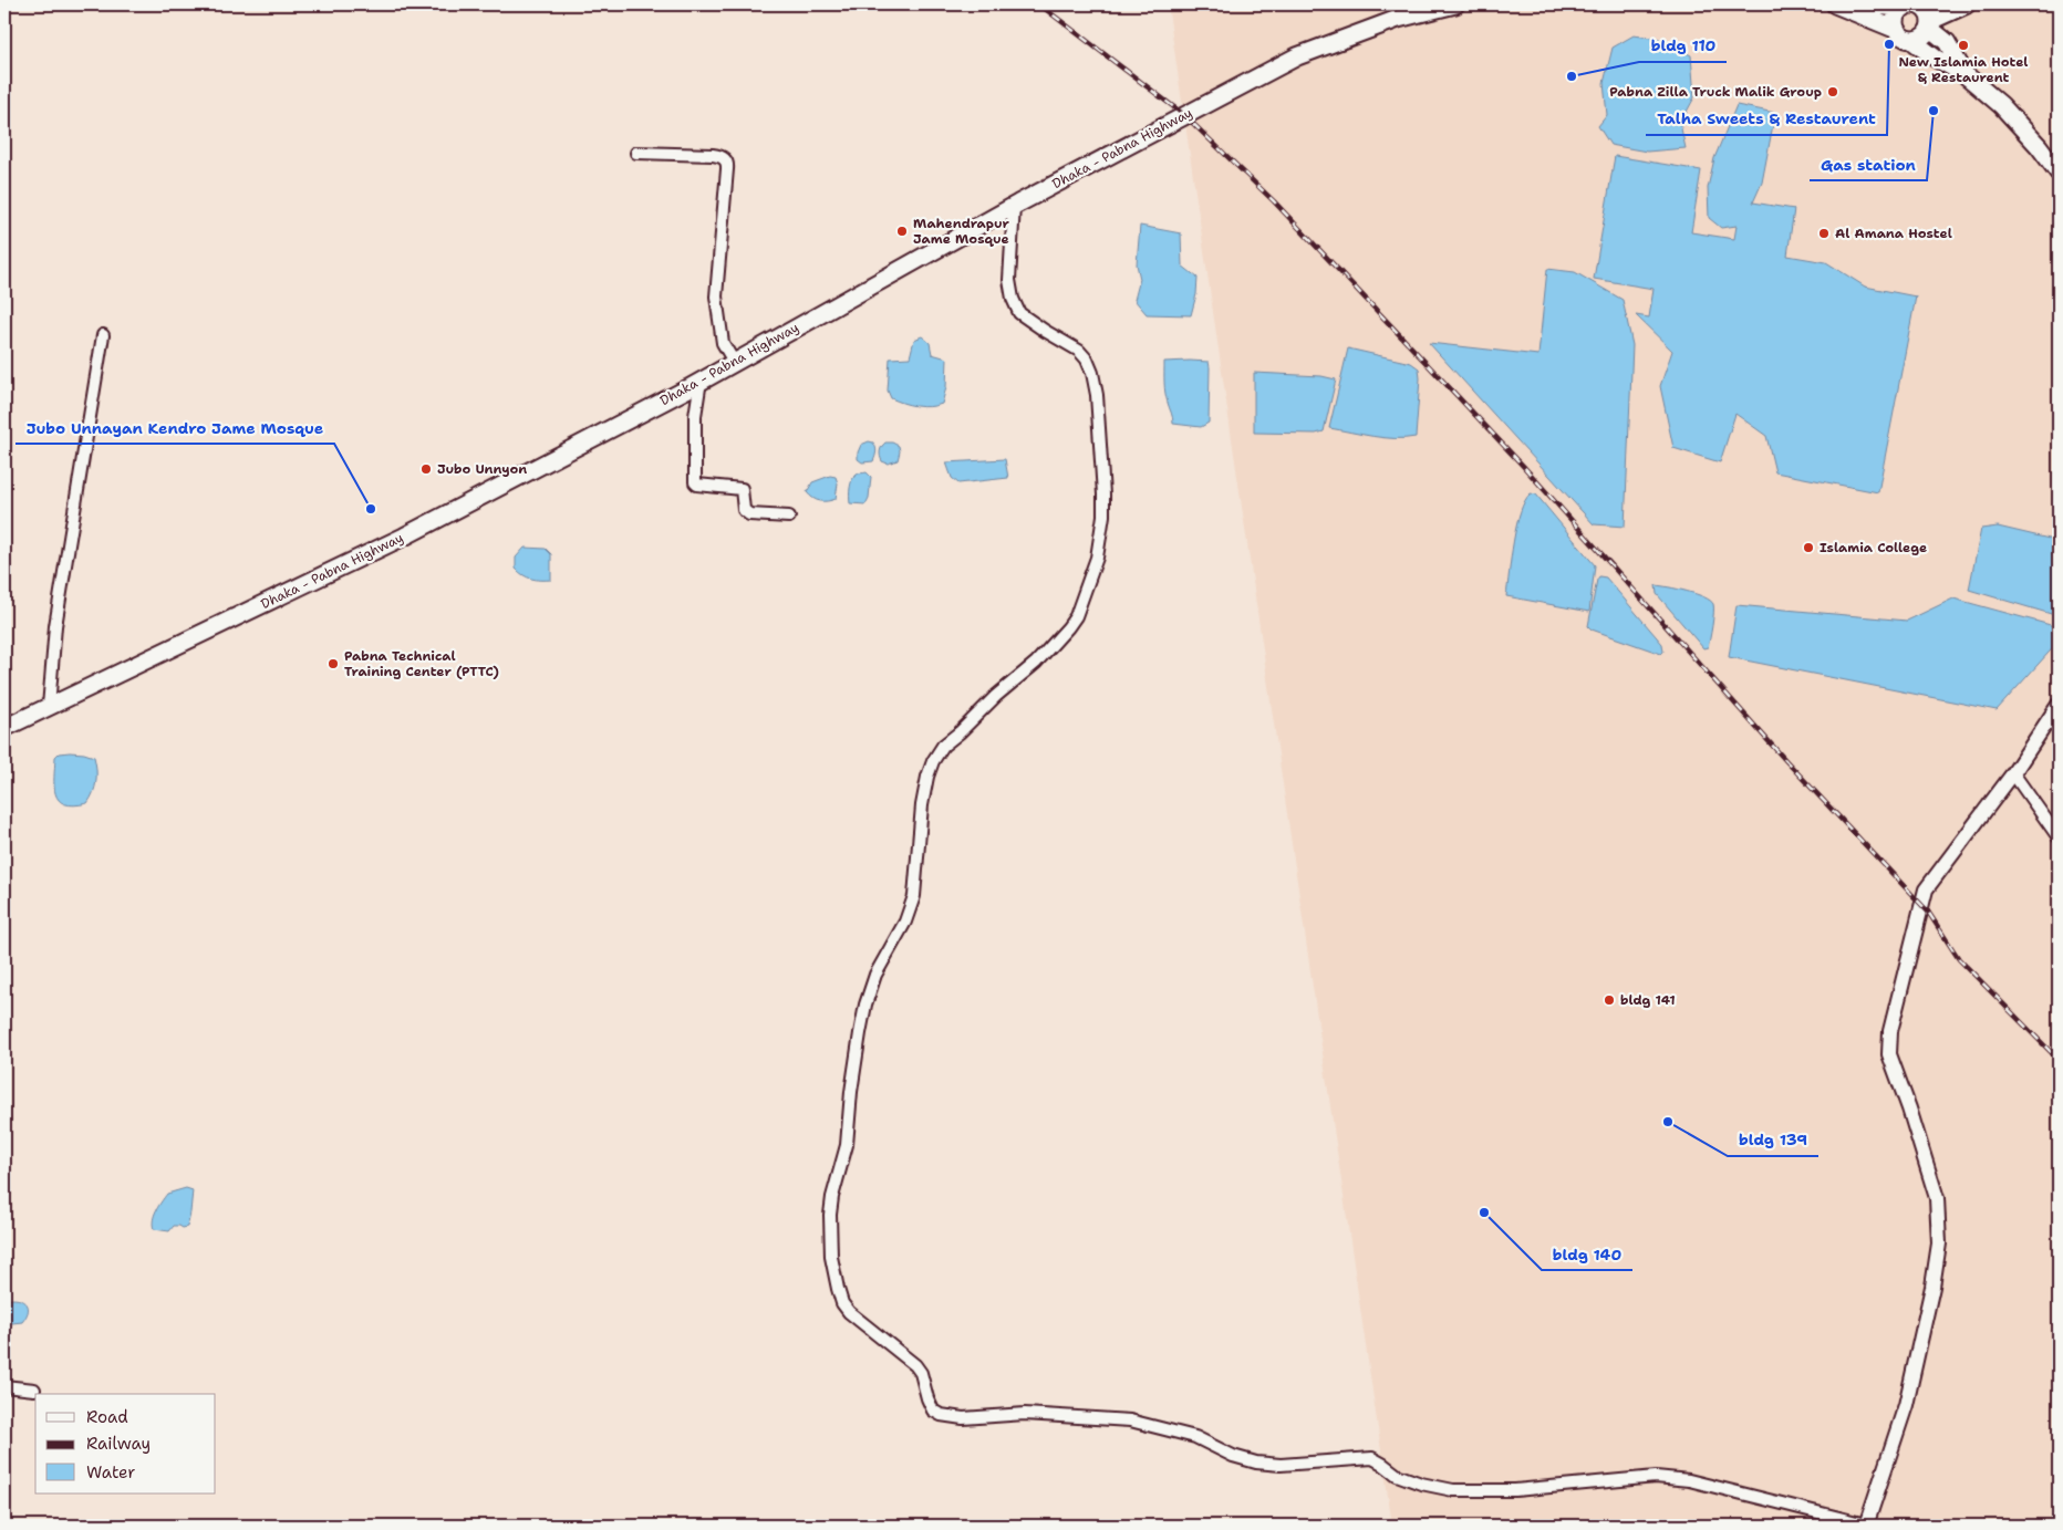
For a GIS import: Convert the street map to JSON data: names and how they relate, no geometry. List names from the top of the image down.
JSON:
{
  "streets": {
    "highway": ["Dhaka - Pabna Highway"]
  },
  "places": [
    "Talha Sweets & Restaurent",
    "New Islamia Hotel & Restaurent",
    "bldg 110",
    "Pabna Zilla Truck Malik Group",
    "Gas station",
    "Mahendrapur Jame Mosque",
    "Al Amana Hostel",
    "Jubo Unnyon",
    "Jubo Unnayan Kendro Jame Mosque",
    "Islamia College",
    "Pabna Technical Training Center (PTTC)",
    "bldg 141",
    "bldg 139",
    "bldg 140"
  ],
  "legend": ["Road", "Railway", "Water"]
}
